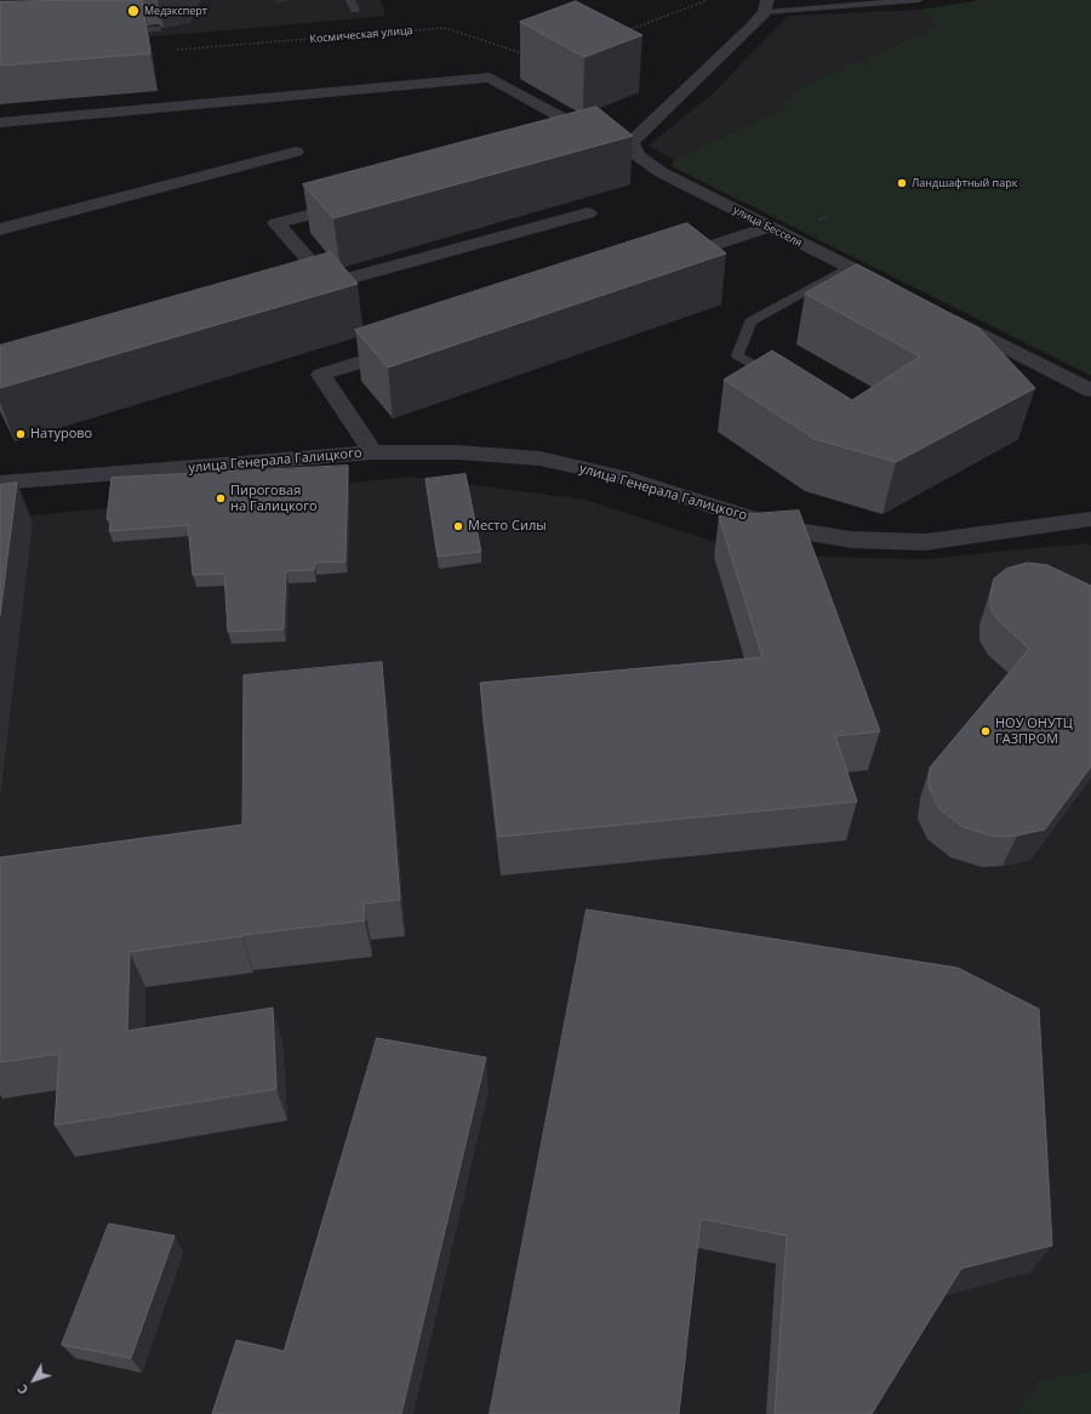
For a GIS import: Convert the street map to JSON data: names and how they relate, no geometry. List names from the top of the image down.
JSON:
{
  "streets": {
    "street": ["улица Бесселя", "улица Генерала Галицкого"],
    "path": ["Космическая улица"]
  },
  "places": [
    "Медэксперт",
    "Ландшафтный парк",
    "Натурово",
    "Пироговая на Галицкого",
    "Место Силы",
    "НОУ ОНУТЦ ГАЗПРОМ"
  ],
  "north": "bottom left"
}
